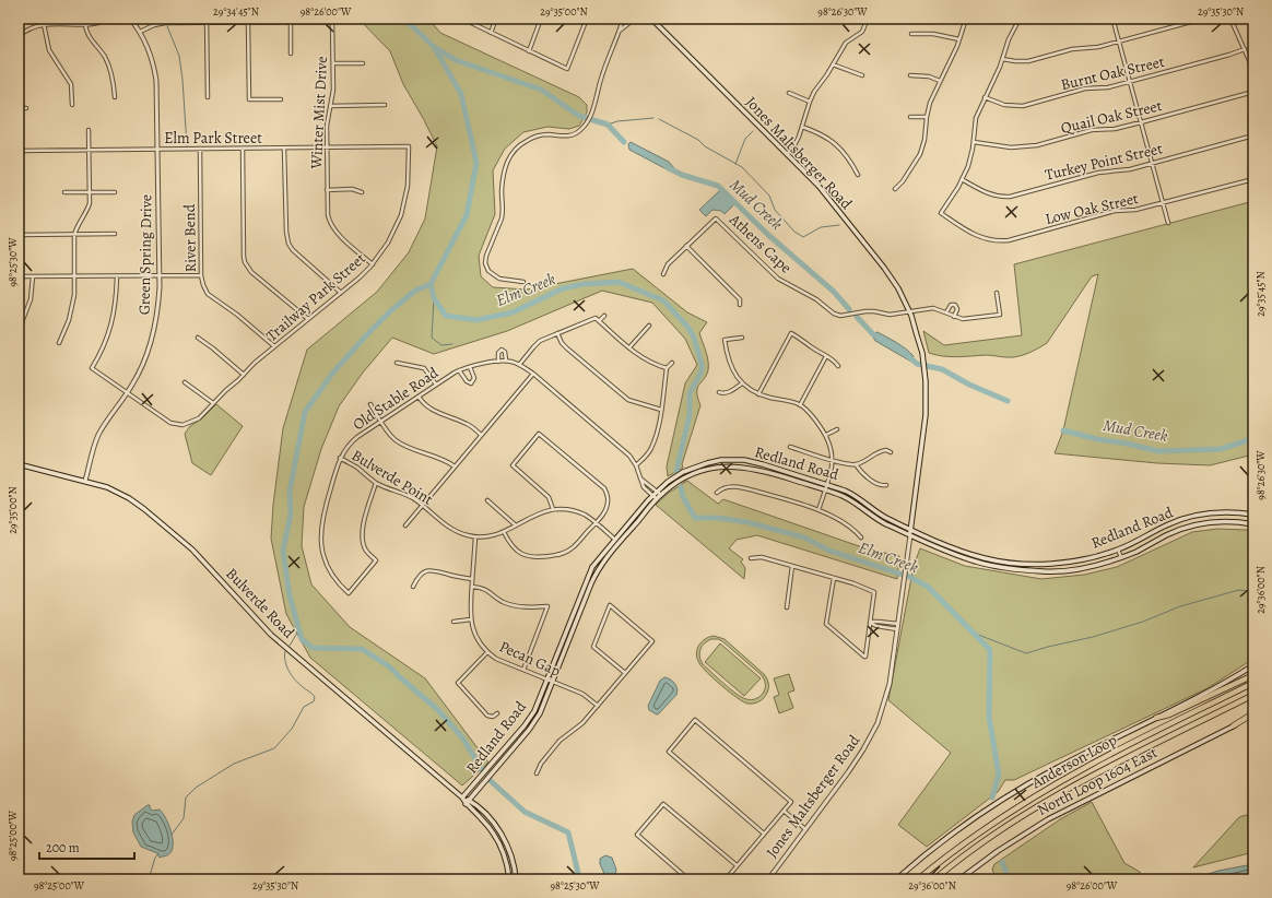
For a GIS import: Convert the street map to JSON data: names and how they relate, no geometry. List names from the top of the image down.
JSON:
{
  "streets": {
    "highway": ["Anderson Loop"],
    "main road": [
      "Jones Maltsberger Road",
      "Redland Road",
      "Bulverde Road",
      "North Loop 1604 East"
    ],
    "street": [
      "Burnt Oak Street",
      "Winter Mist Drive",
      "Quail Oak Street",
      "Elm Park Street",
      "Turkey Point Street",
      "Low Oak Street",
      "River Bend",
      "Athens Cape",
      "Green Spring Drive",
      "Trailway Park Street",
      "Old Stable Road",
      "Bulverde Point",
      "Pecan Gap"
    ]
  },
  "crossings": [
    ["Winter Mist Drive", "Elm Park Street"],
    ["Winter Mist Drive", "Trailway Park Street"],
    ["Elm Park Street", "River Bend"],
    ["Elm Park Street", "Green Spring Drive"],
    ["Elm Park Street", "Trailway Park Street"],
    ["Jones Maltsberger Road", "Athens Cape"],
    ["Jones Maltsberger Road", "Redland Road"],
    ["Turkey Point Street", "Low Oak Street"],
    ["River Bend", "Trailway Park Street"],
    ["Green Spring Drive", "Trailway Park Street"],
    ["Green Spring Drive", "Bulverde Road"],
    ["Old Stable Road", "Redland Road"],
    ["Old Stable Road", "Bulverde Point"],
    ["Redland Road", "Bulverde Point"],
    ["Redland Road", "Bulverde Road"],
    ["Redland Road", "Pecan Gap"],
    ["Bulverde Point", "Pecan Gap"]
  ],
  "water": ["Mud Creek", "Elm Creek"],
  "scale_bar": "200 m",
  "coordinates": [
    "29°34'45\"N",
    "98°26'00\"W",
    "29°35'00\"N",
    "98°26'30\"W",
    "29°35'30\"N",
    "98°25'30\"W",
    "29°35'45\"N",
    "29°36'00\"N",
    "98°25'00\"W"
  ]
}
